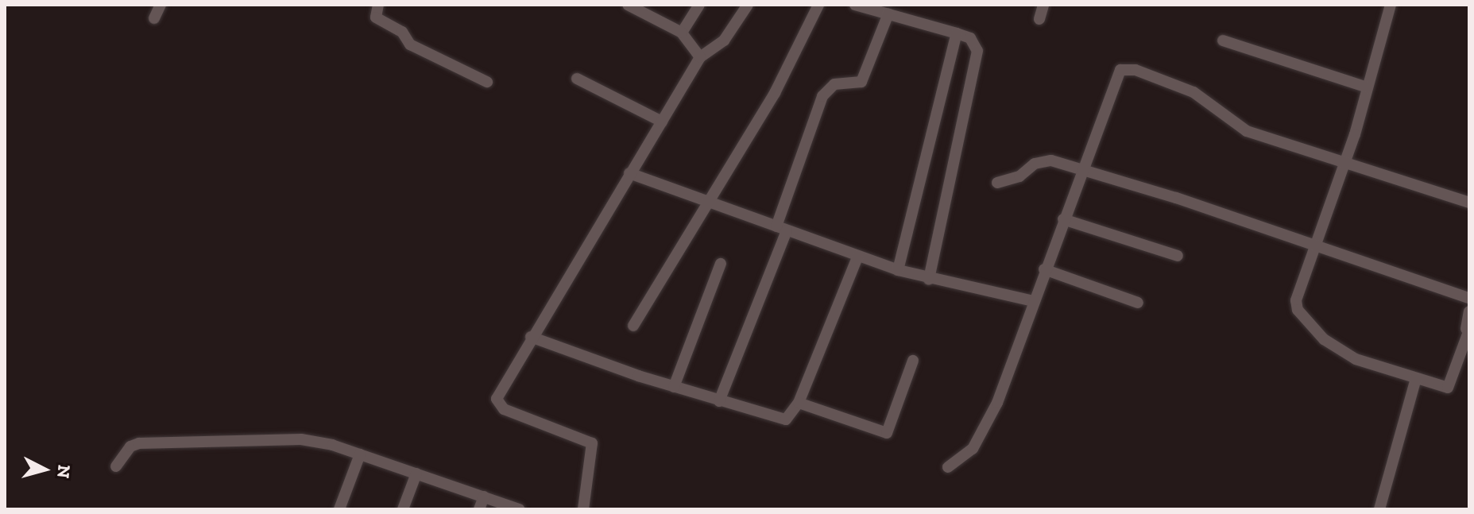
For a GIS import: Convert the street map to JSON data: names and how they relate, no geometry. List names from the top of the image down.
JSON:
{
  "north": "right"
}
